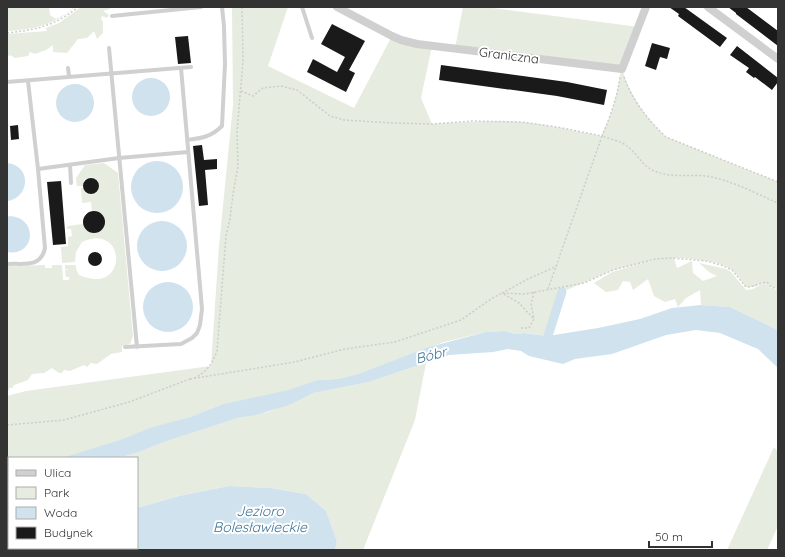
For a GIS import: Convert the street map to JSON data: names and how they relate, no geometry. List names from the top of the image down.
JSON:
{
  "streets": {
    "street": ["Graniczna"]
  },
  "water": ["Bóbr", "Jezioro Bolesławieckie"],
  "legend": [
    "Ulica",
    "Park",
    "Woda",
    "Budynek"
  ],
  "scale_bar": "50 m"
}
